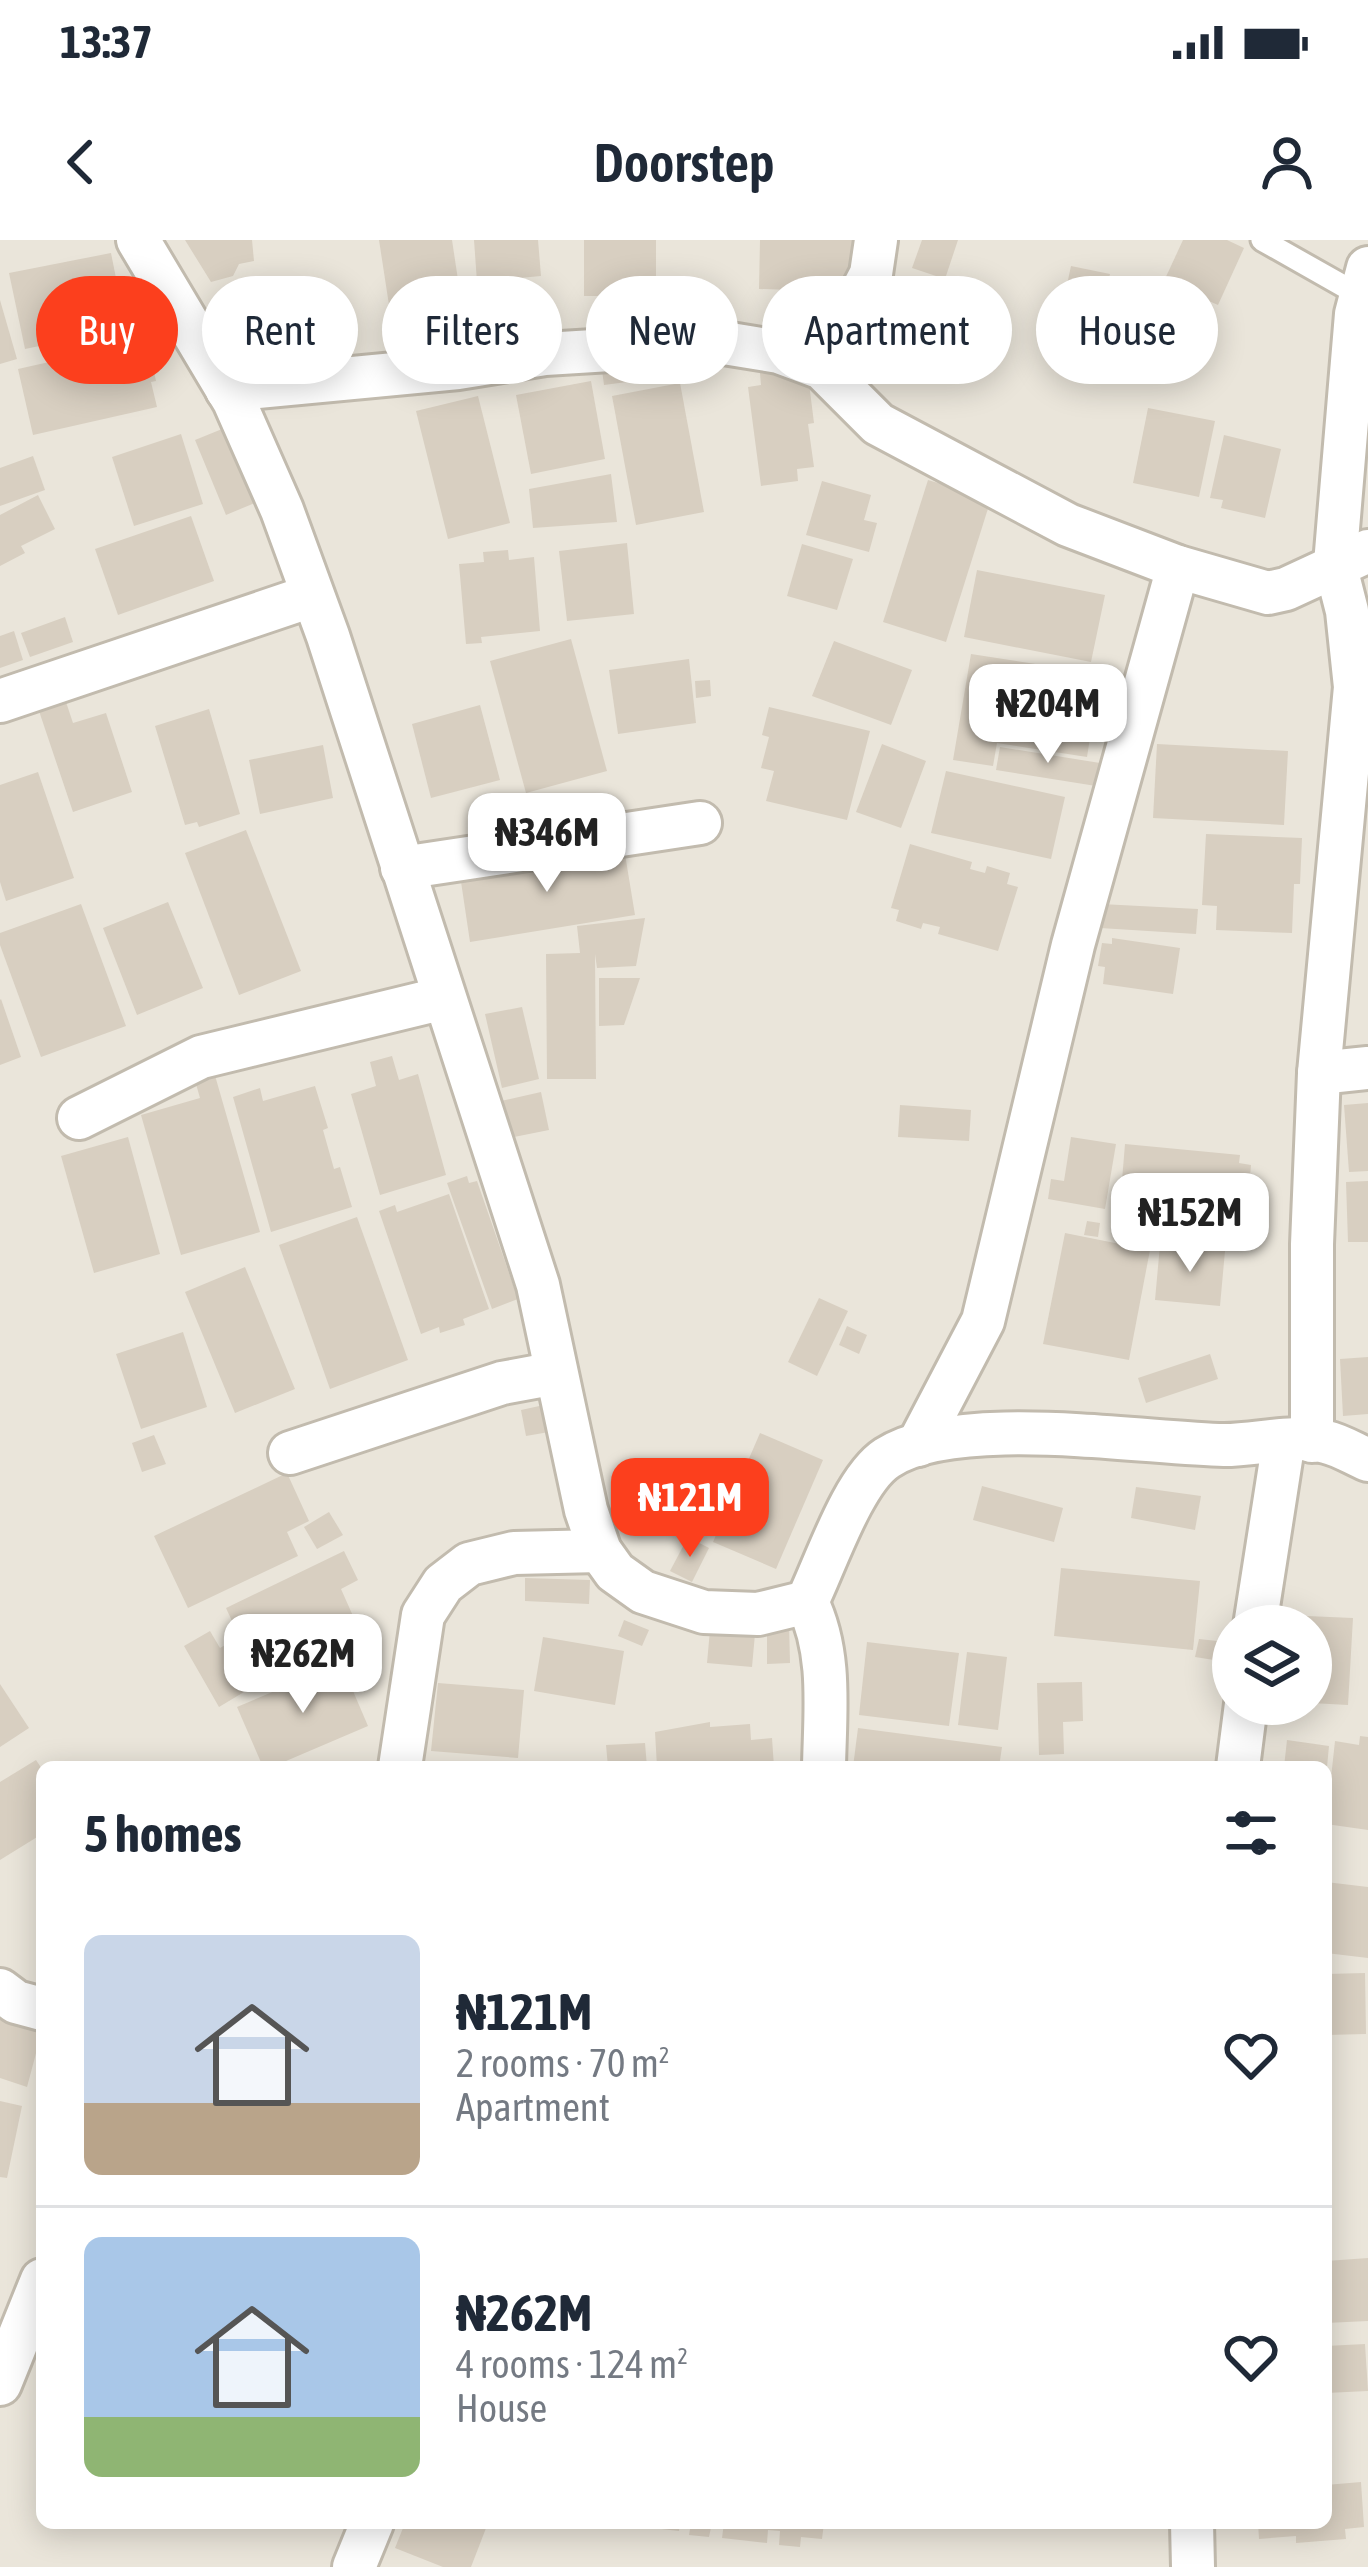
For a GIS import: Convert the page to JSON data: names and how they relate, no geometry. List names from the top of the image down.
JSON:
{
  "page": {
    "status": "13:37",
    "header": "Doorstep",
    "chip": [
      "Buy",
      "Rent",
      "Filters",
      "New",
      "Apartment",
      "House"
    ],
    "price": [
      "₦204M",
      "₦346M",
      "₦152M",
      "₦121M",
      "₦262M"
    ],
    "heading": "5 homes",
    "list": [
      {
        "name": "₦121M",
        "note": "2 rooms · 70 m² · Apartment"
      },
      {
        "name": "₦262M",
        "note": "4 rooms · 124 m² · House"
      }
    ]
  }
}
